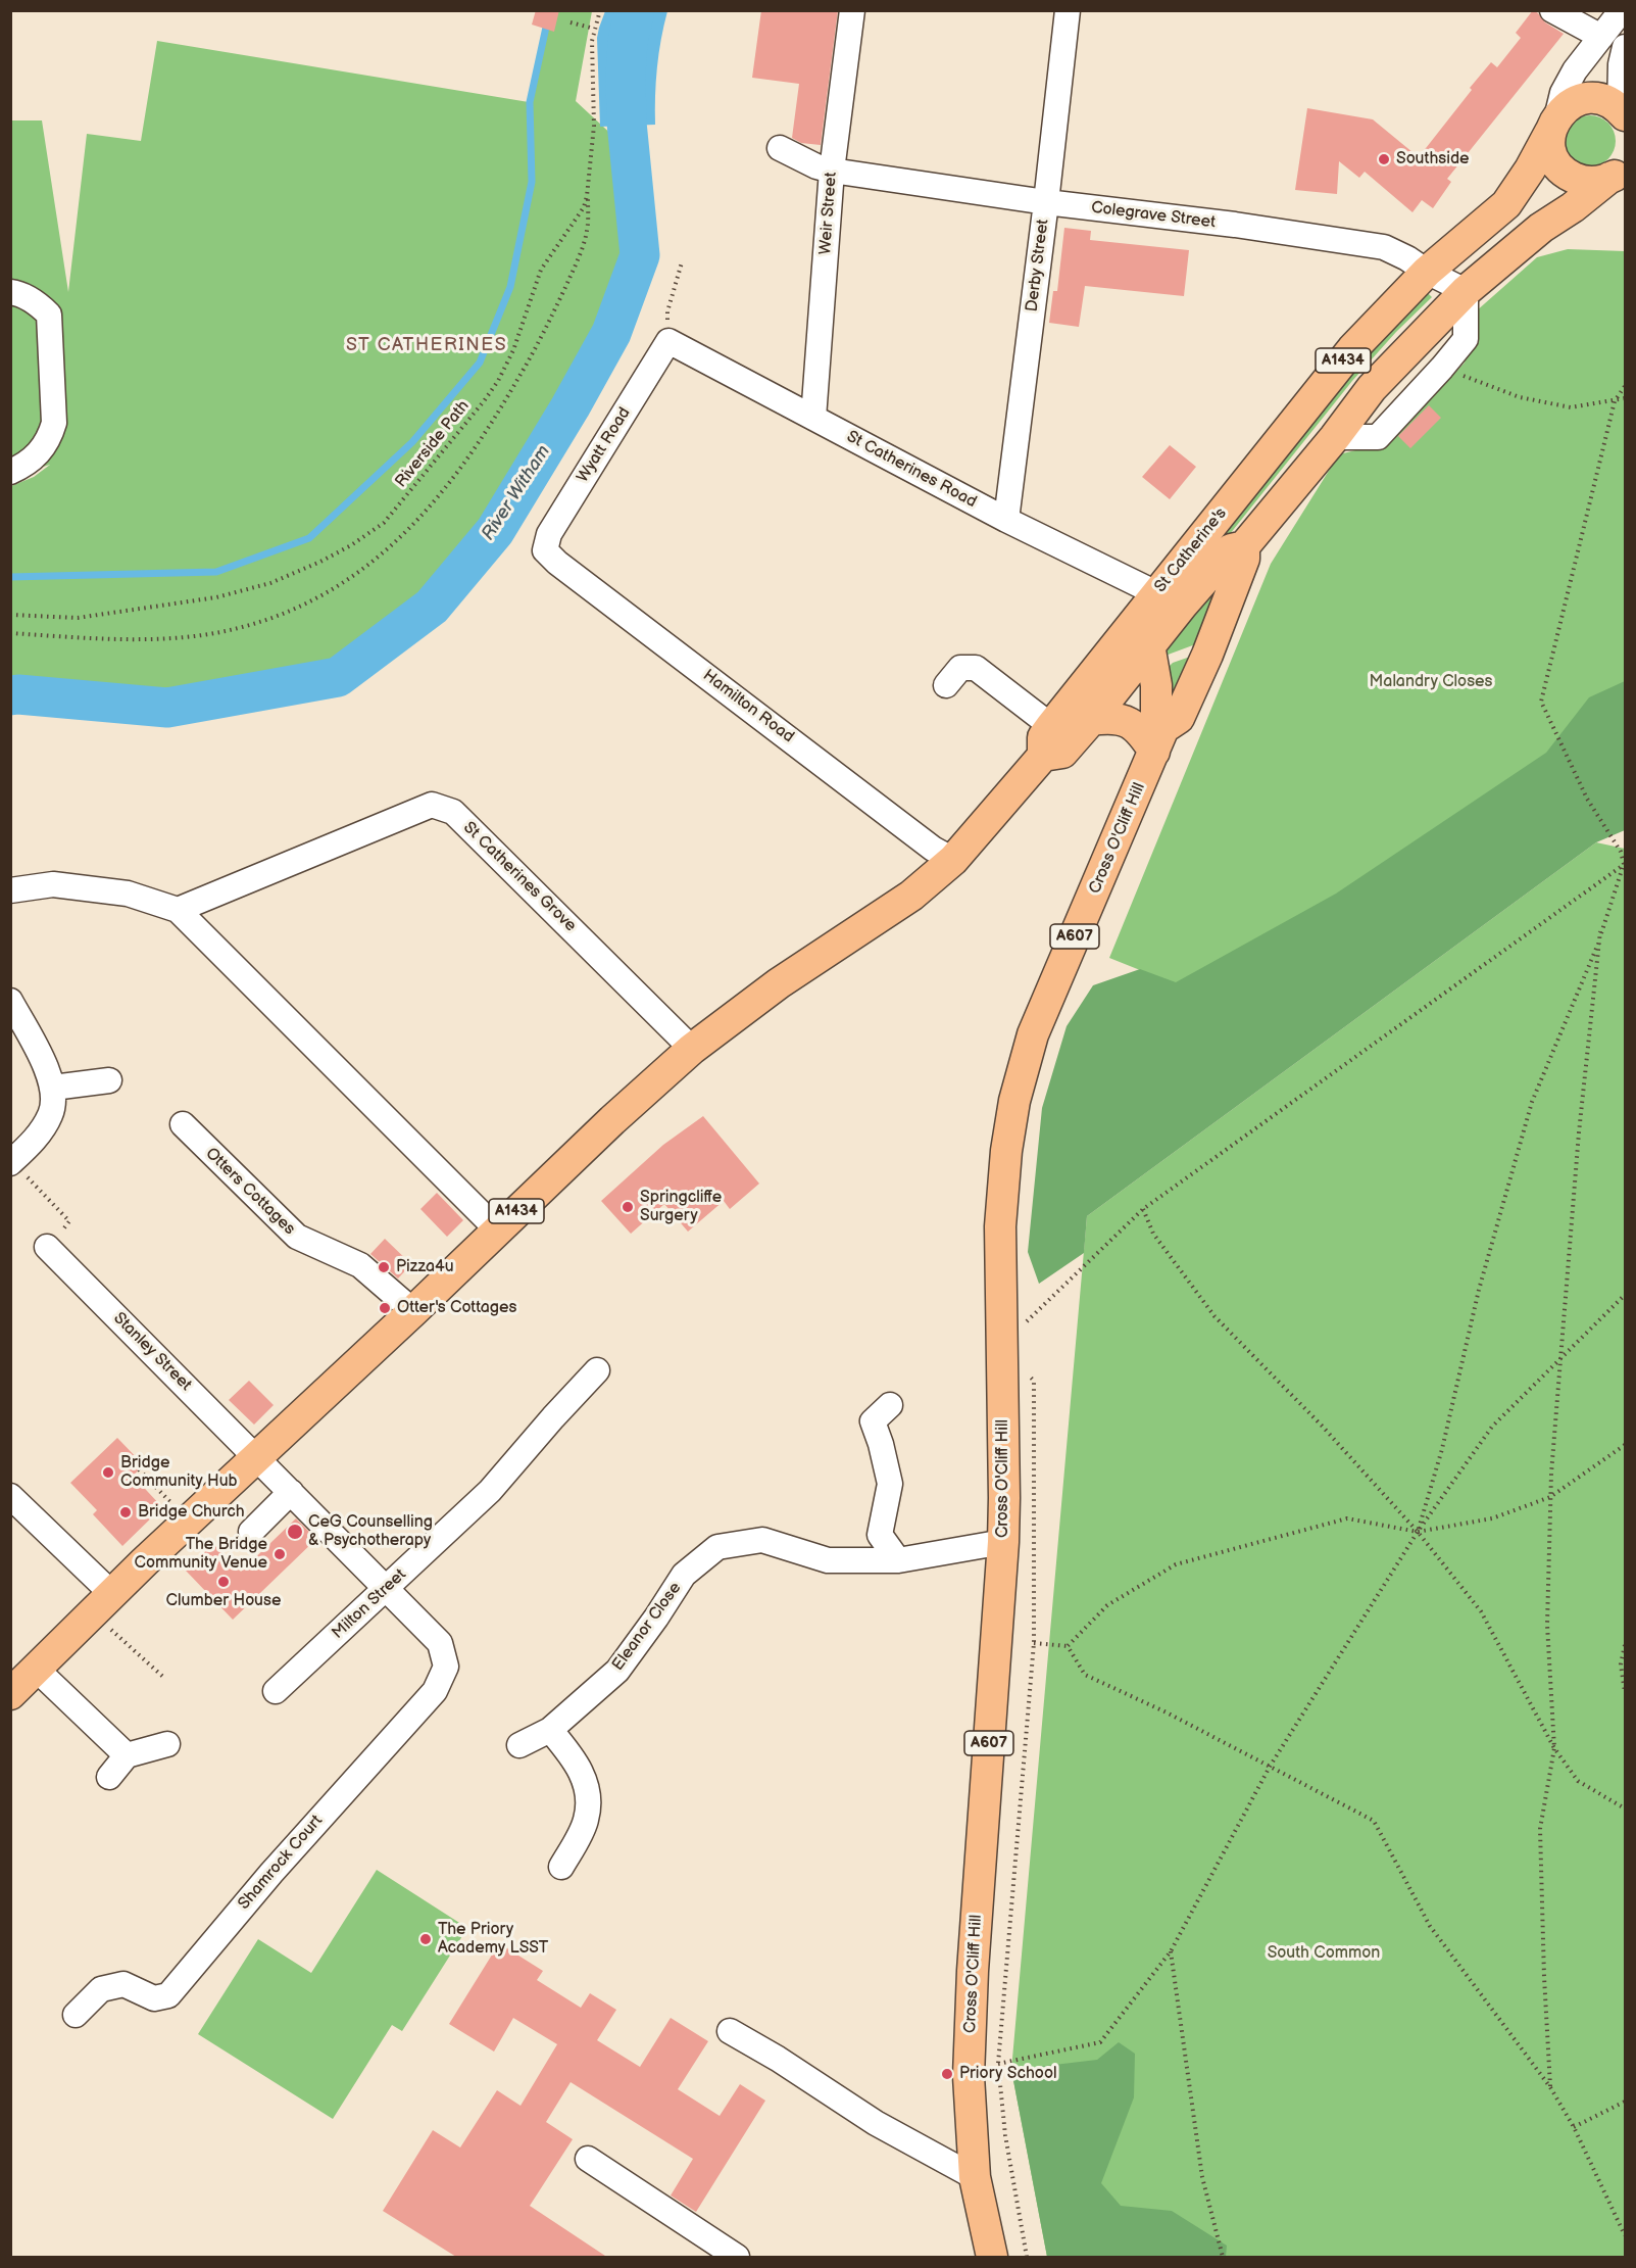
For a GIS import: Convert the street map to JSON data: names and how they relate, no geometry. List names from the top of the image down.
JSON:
{
  "streets": {
    "main road": [
      "A1434",
      "St Catherine's",
      "Cross O'Cliff Hill",
      "A607"
    ],
    "street": [
      "Weir Street",
      "Colegrave Street",
      "Derby Street",
      "Wyatt Road",
      "St Catherines Road",
      "Hamilton Road",
      "St Catherines Grove",
      "Otters Cottages",
      "Stanley Street",
      "Milton Street",
      "Eleanor Close",
      "Shamrock Court"
    ],
    "path": ["Riverside Path"]
  },
  "crossings": [
    ["Weir Street", "Colegrave Street"],
    ["Weir Street", "St Catherines Road"],
    ["Colegrave Street", "Derby Street"],
    ["Colegrave Street", "St Catherine's"],
    ["Derby Street", "St Catherines Road"],
    ["A1434", "St Catherine's"],
    ["A1434", "Hamilton Road"],
    ["A1434", "St Catherines Grove"],
    ["A1434", "Otters Cottages"],
    ["A1434", "Stanley Street"],
    ["Wyatt Road", "St Catherines Road"],
    ["Wyatt Road", "Hamilton Road"],
    ["St Catherines Road", "St Catherine's"],
    ["St Catherine's", "Cross O'Cliff Hill"],
    ["Cross O'Cliff Hill", "Eleanor Close"],
    ["Stanley Street", "Milton Street"],
    ["Stanley Street", "Shamrock Court"]
  ],
  "districts": ["ST CATHERINES"],
  "water": ["River Witham"],
  "parks": ["Malandry Closes", "South Common"],
  "places": [
    "Southside",
    "Springcliffe Surgery",
    "Pizza4u",
    "Otter's Cottages",
    "Bridge Community Hub",
    "Bridge Church",
    "CeG Counselling & Psychotherapy",
    "The Bridge Community Venue",
    "Clumber House",
    "The Priory Academy LSST",
    "Priory School"
  ]
}
